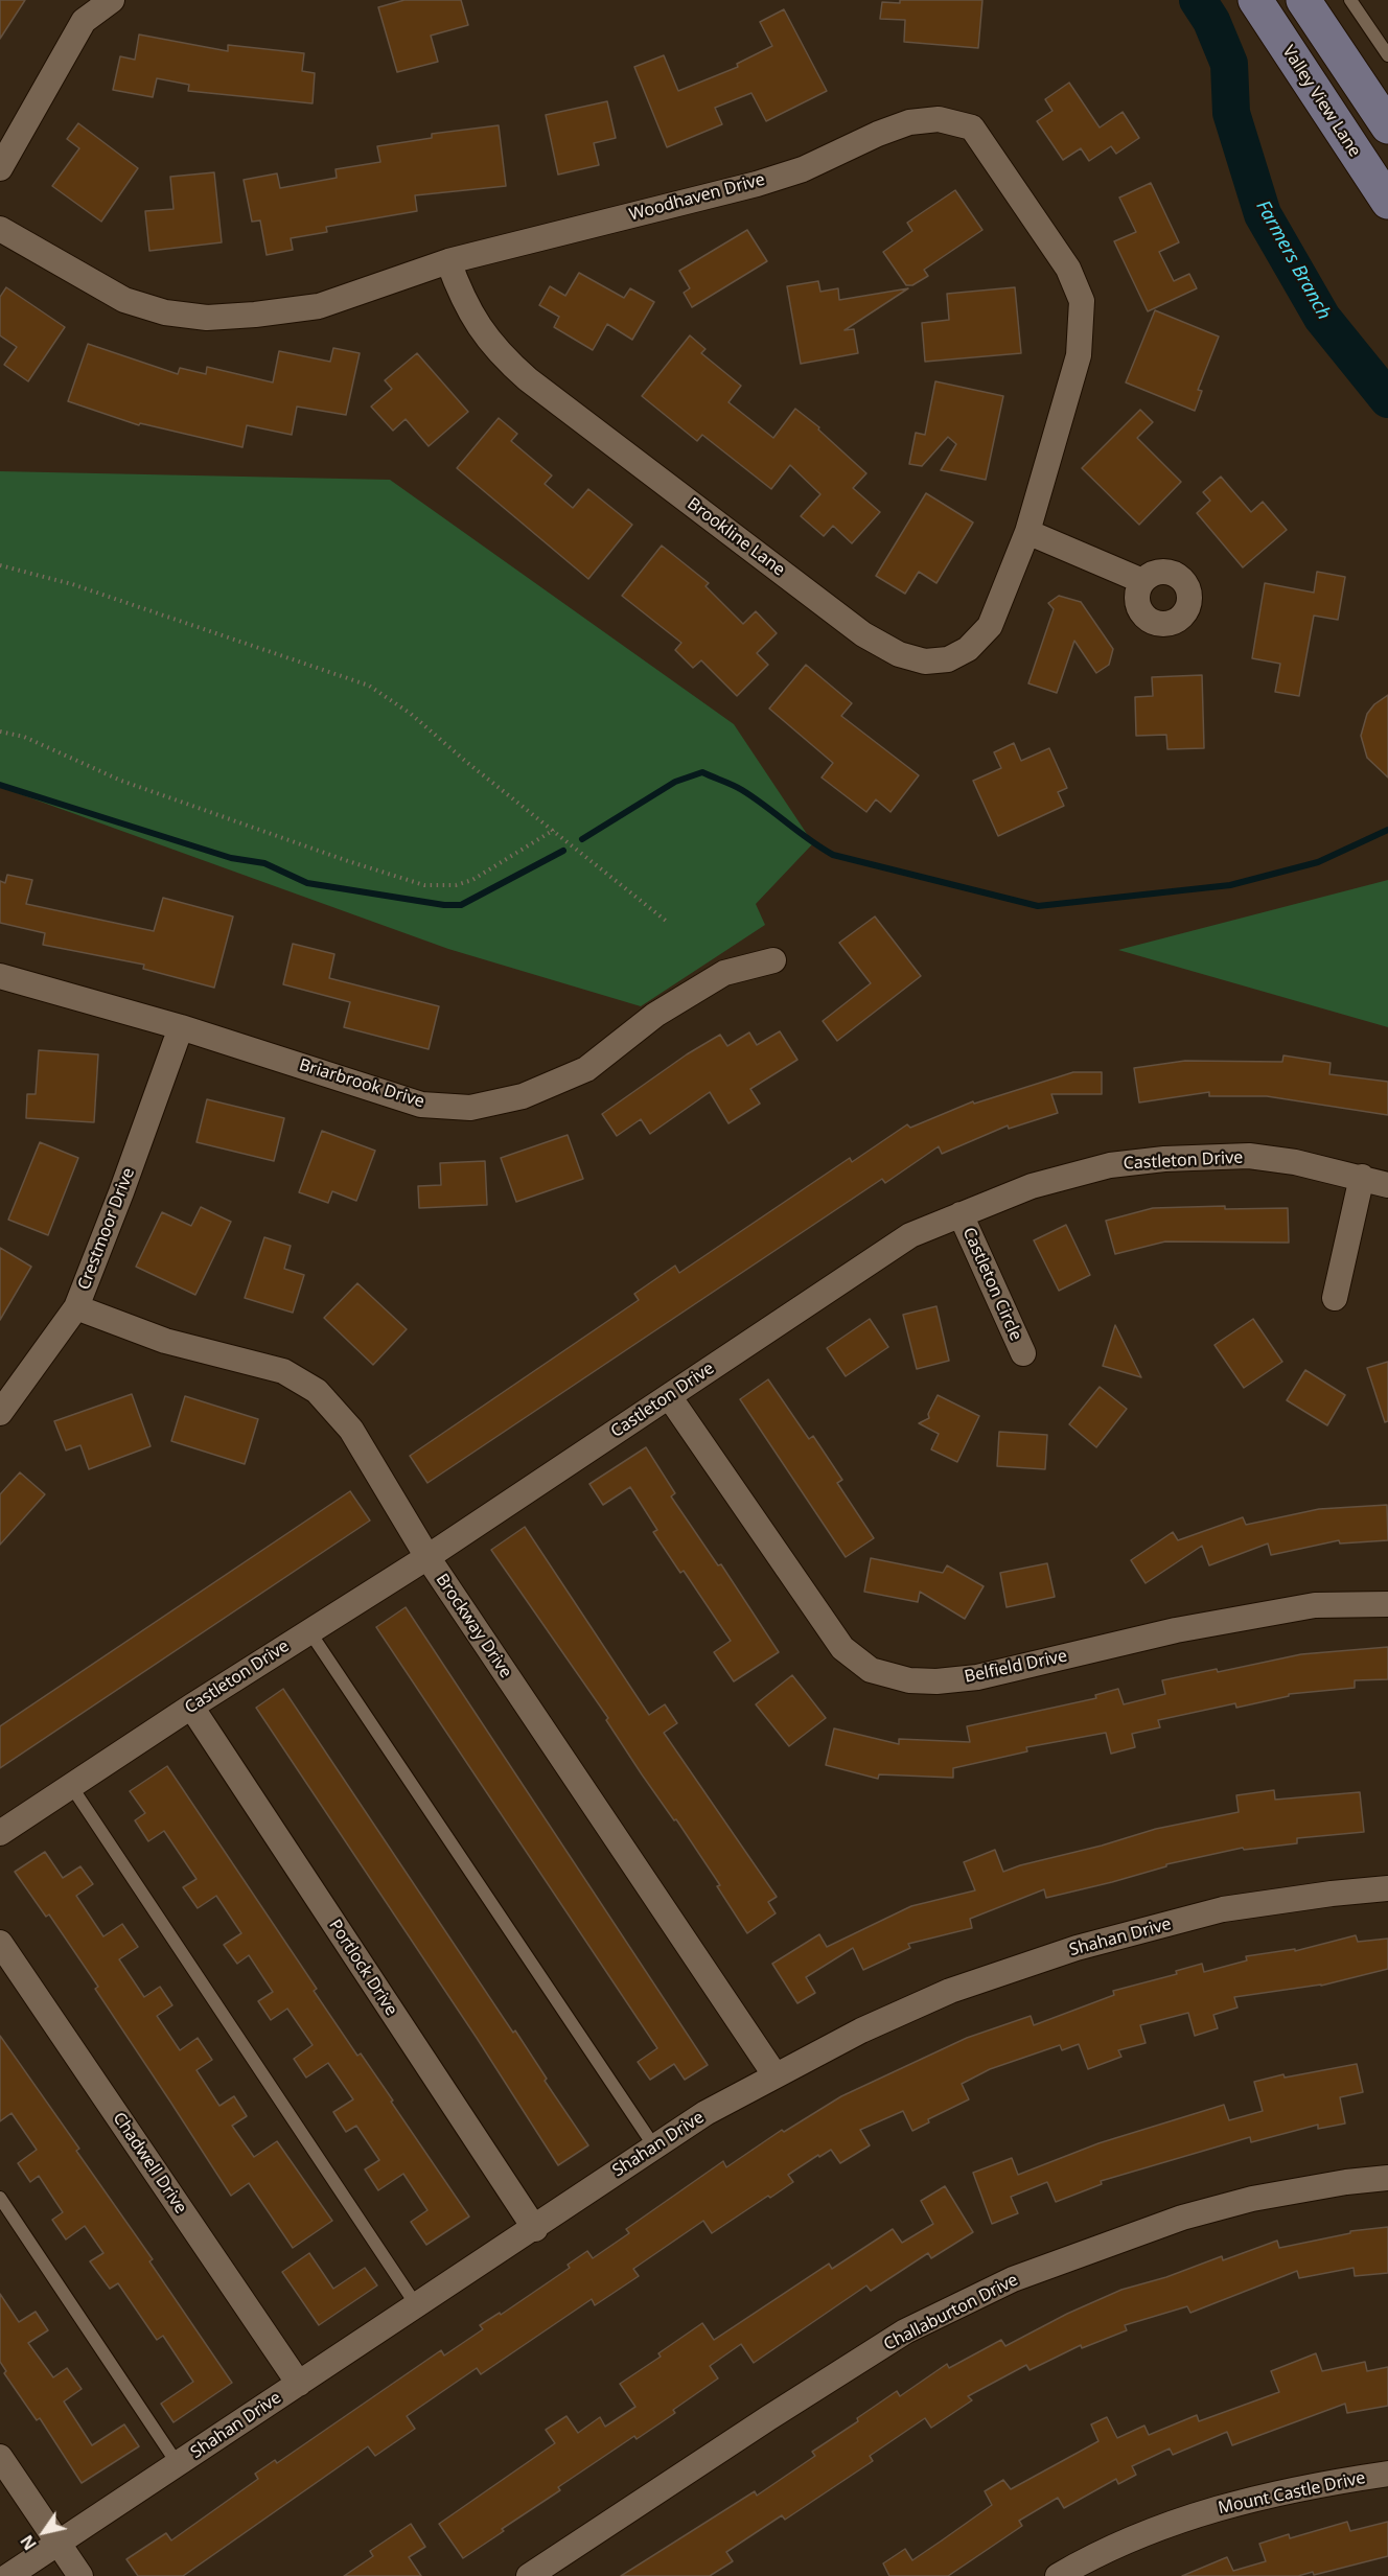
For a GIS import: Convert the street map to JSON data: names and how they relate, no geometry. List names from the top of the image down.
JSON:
{
  "streets": {
    "main road": ["Valley View Lane"],
    "street": [
      "Woodhaven Drive",
      "Brookline Lane",
      "Briarbrook Drive",
      "Castleton Drive",
      "Crestmoor Drive",
      "Castleton Circle",
      "Brockway Drive",
      "Belfield Drive",
      "Shahan Drive",
      "Portlock Drive",
      "Chadwell Drive",
      "Challaburton Drive",
      "Mount Castle Drive"
    ]
  },
  "crossings": [
    ["Woodhaven Drive", "Brookline Lane"],
    ["Briarbrook Drive", "Crestmoor Drive"],
    ["Castleton Drive", "Castleton Circle"],
    ["Castleton Drive", "Brockway Drive"],
    ["Castleton Drive", "Belfield Drive"],
    ["Castleton Drive", "Portlock Drive"],
    ["Crestmoor Drive", "Brockway Drive"],
    ["Brockway Drive", "Shahan Drive"],
    ["Shahan Drive", "Portlock Drive"],
    ["Shahan Drive", "Chadwell Drive"]
  ],
  "water": ["Farmers Branch"],
  "north": "bottom left"
}
